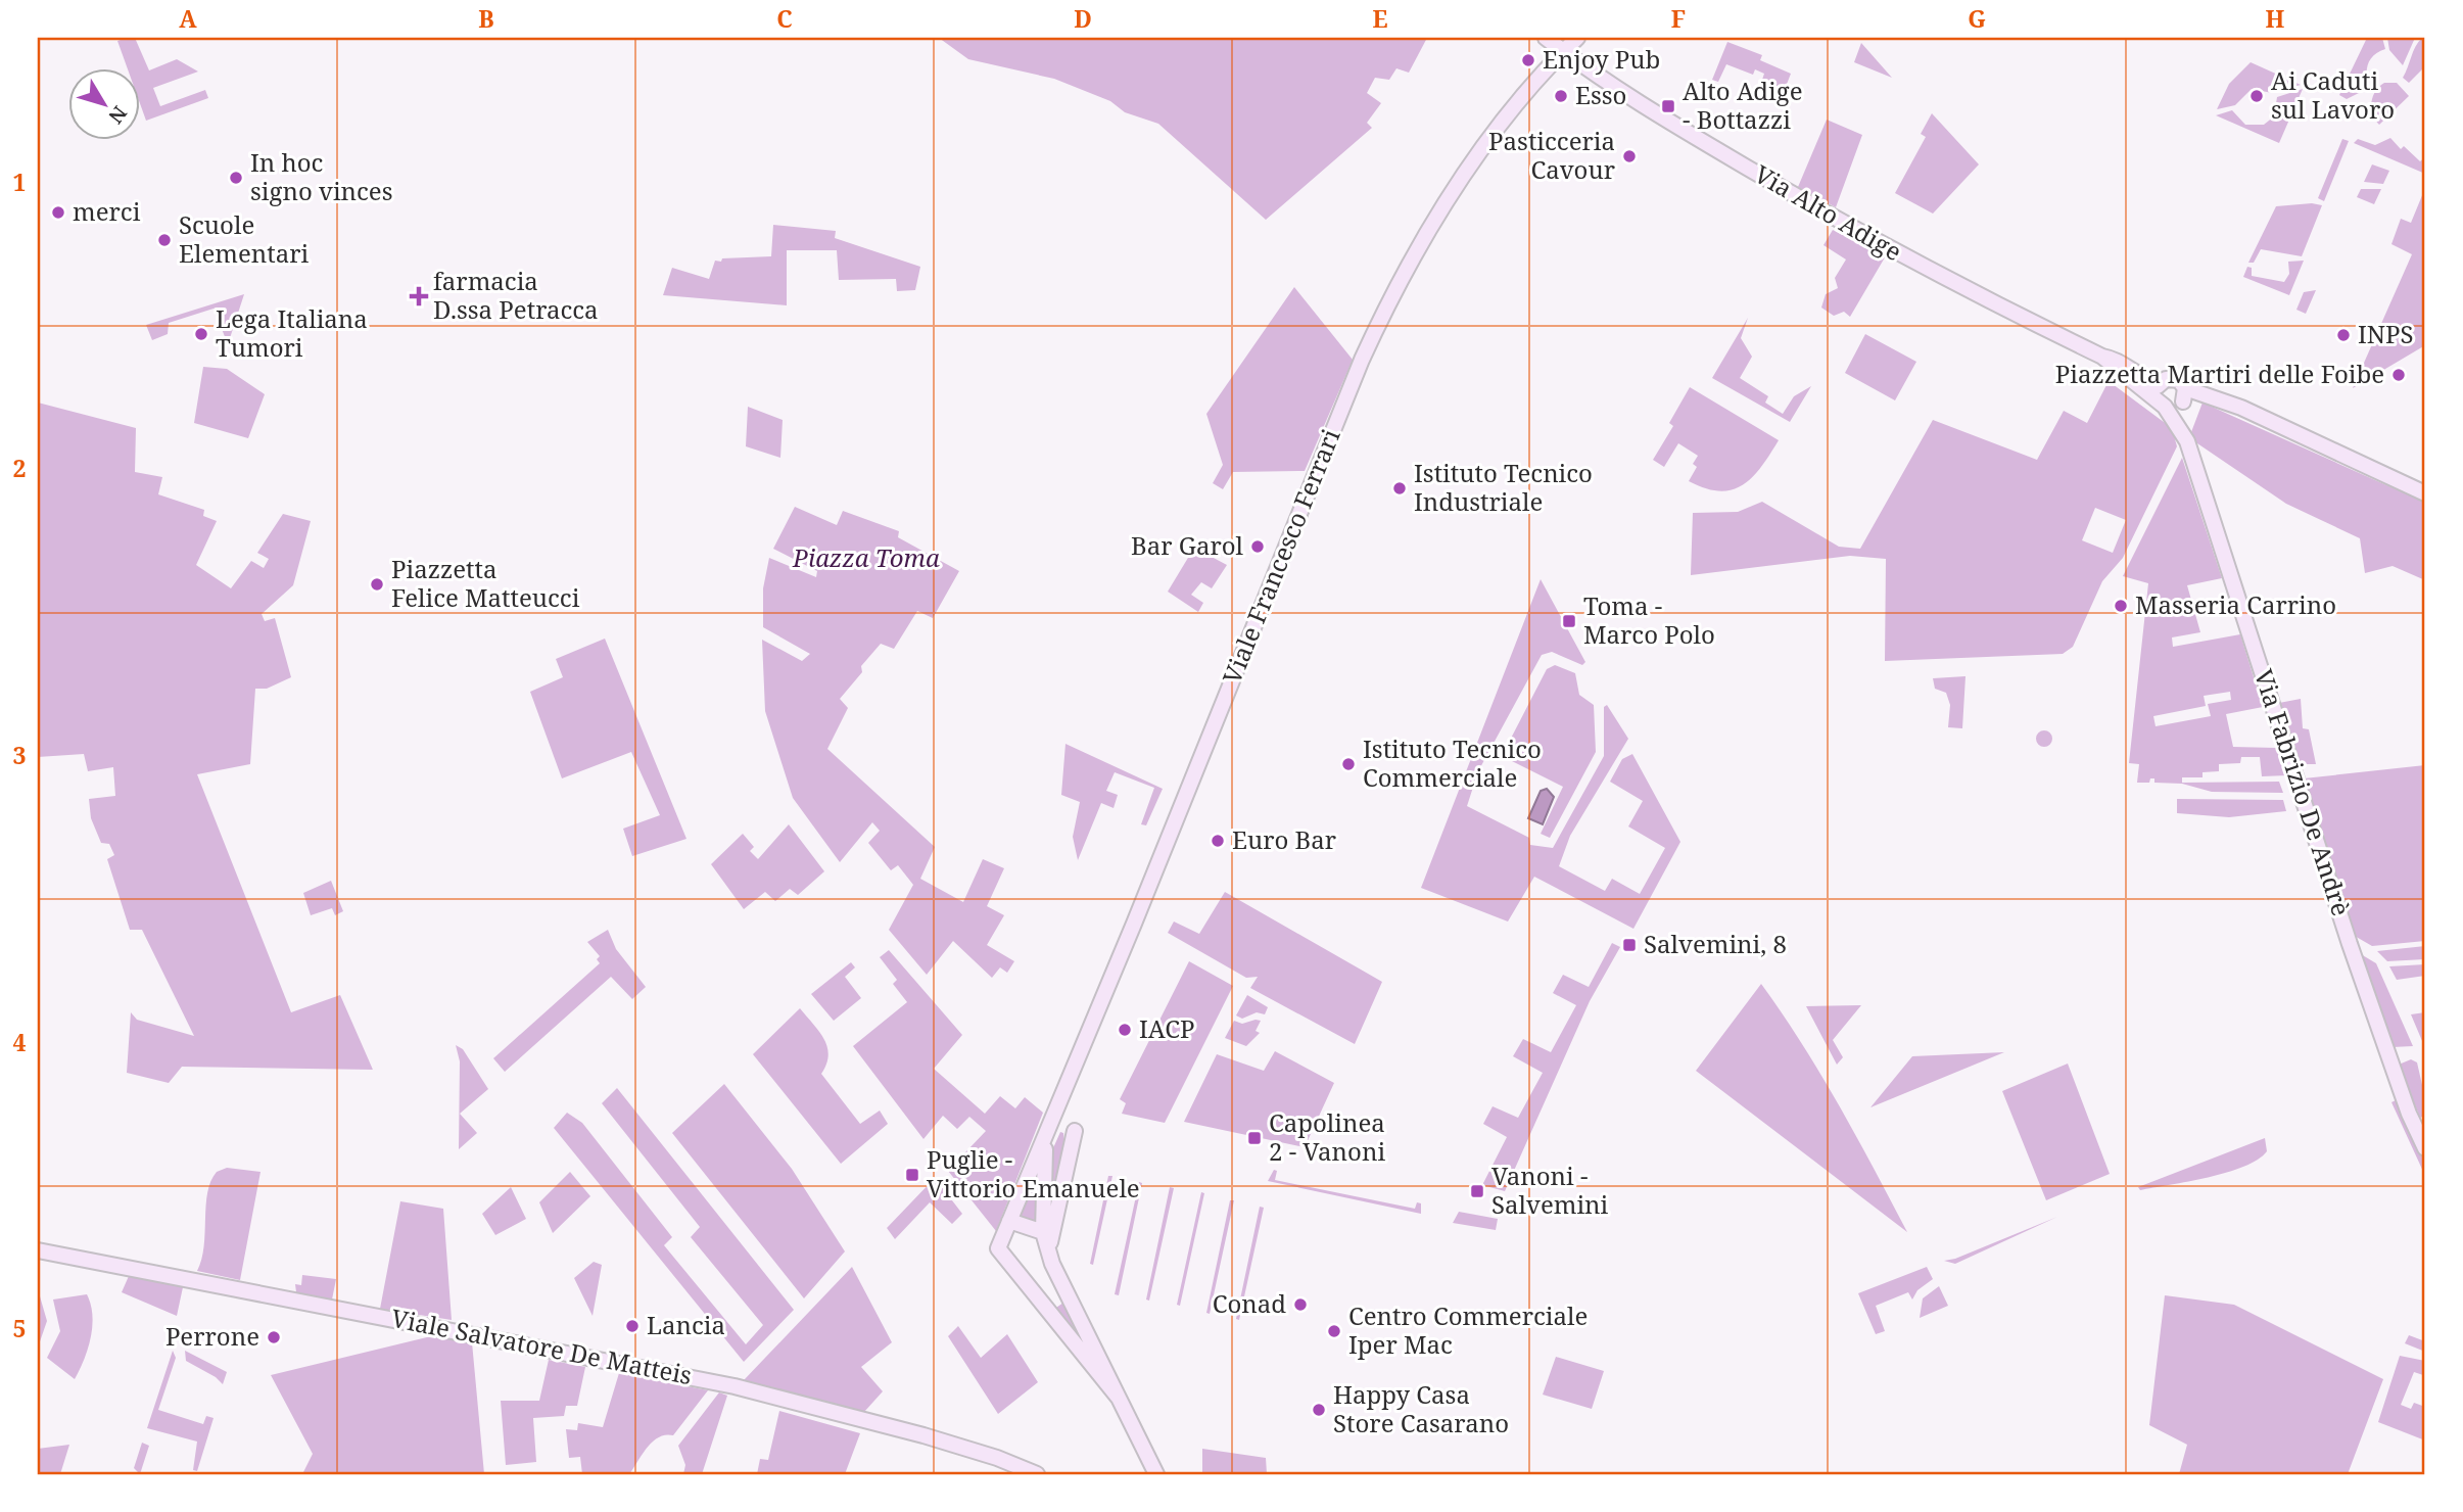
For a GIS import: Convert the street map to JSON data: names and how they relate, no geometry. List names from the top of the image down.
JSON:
{
  "streets": {
    "street": [
      "Via Alto Adige",
      "Viale Francesco Ferrari",
      "Via Fabrizio De Andrè",
      "Viale Salvatore De Matteis"
    ]
  },
  "crossings": [
    ["Via Alto Adige", "Viale Francesco Ferrari"],
    ["Via Alto Adige", "Via Fabrizio De Andrè"]
  ],
  "parks": ["Piazza Toma"],
  "places": {
    "other": [
      "Enjoy Pub",
      "Esso",
      "Ai Caduti sul Lavoro",
      "Pasticceria Cavour",
      "In hoc signo vinces",
      "merci",
      "Scuole Elementari",
      "Lega Italiana Tumori",
      "INPS",
      "Piazzetta Martiri delle Foibe",
      "Istituto Tecnico Industriale",
      "Bar Garol",
      "Piazzetta Felice Matteucci",
      "Masseria Carrino",
      "Istituto Tecnico Commerciale",
      "Euro Bar",
      "IACP",
      "Conad",
      "Lancia",
      "Centro Commerciale Iper Mac",
      "Perrone",
      "Happy Casa Store Casarano"
    ],
    "transit": [
      "Alto Adige - Bottazzi",
      "Toma - Marco Polo",
      "Salvemini, 8",
      "Capolinea 2 - Vanoni",
      "Puglie - Vittorio Emanuele",
      "Vanoni - Salvemini"
    ],
    "health": ["farmacia D.ssa Petracca"]
  },
  "north": "bottom right",
  "grid": {
    "columns": [
      "A",
      "B",
      "C",
      "D",
      "E",
      "F",
      "G",
      "H"
    ],
    "rows": [
      "1",
      "2",
      "3",
      "4",
      "5"
    ]
  }
}
